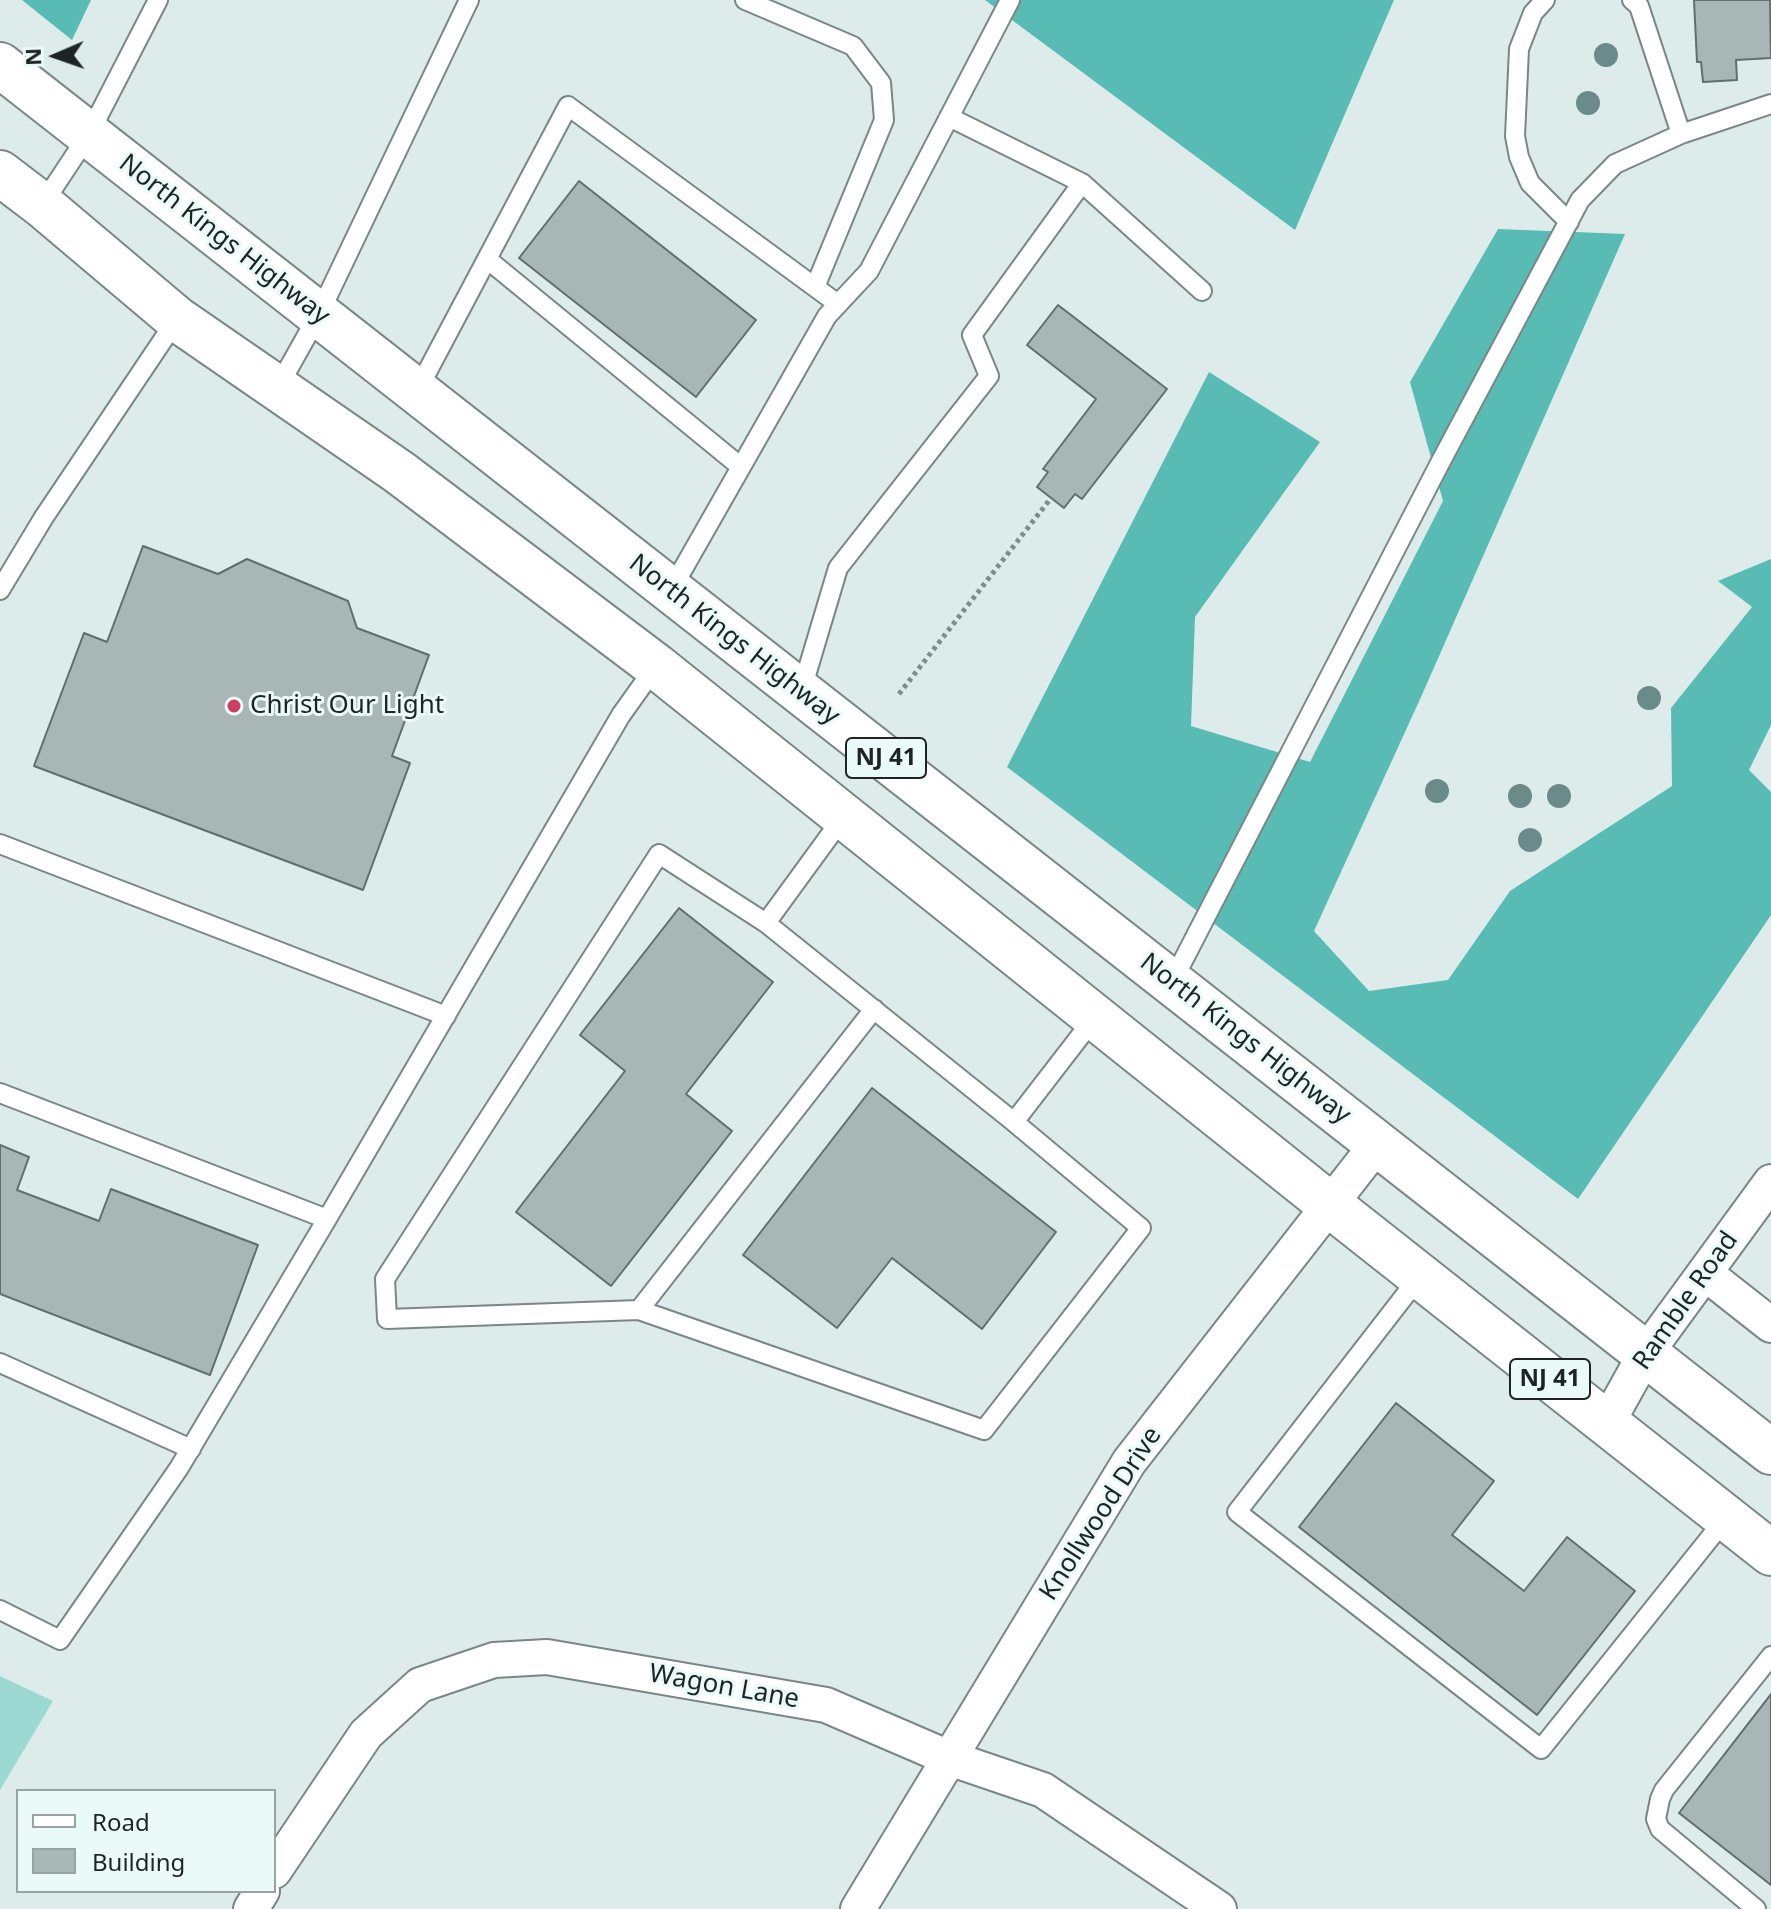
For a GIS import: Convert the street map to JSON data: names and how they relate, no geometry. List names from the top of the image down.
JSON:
{
  "streets": {
    "main road": ["North Kings Highway", "NJ 41"],
    "street": ["Ramble Road", "Knollwood Drive", "Wagon Lane"]
  },
  "crossings": [
    ["North Kings Highway", "Ramble Road"],
    ["North Kings Highway", "Knollwood Drive"],
    ["NJ 41", "Ramble Road"],
    ["NJ 41", "Knollwood Drive"],
    ["Knollwood Drive", "Wagon Lane"]
  ],
  "places": ["Christ Our Light"],
  "legend": ["Road", "Building"],
  "north": "left"
}
